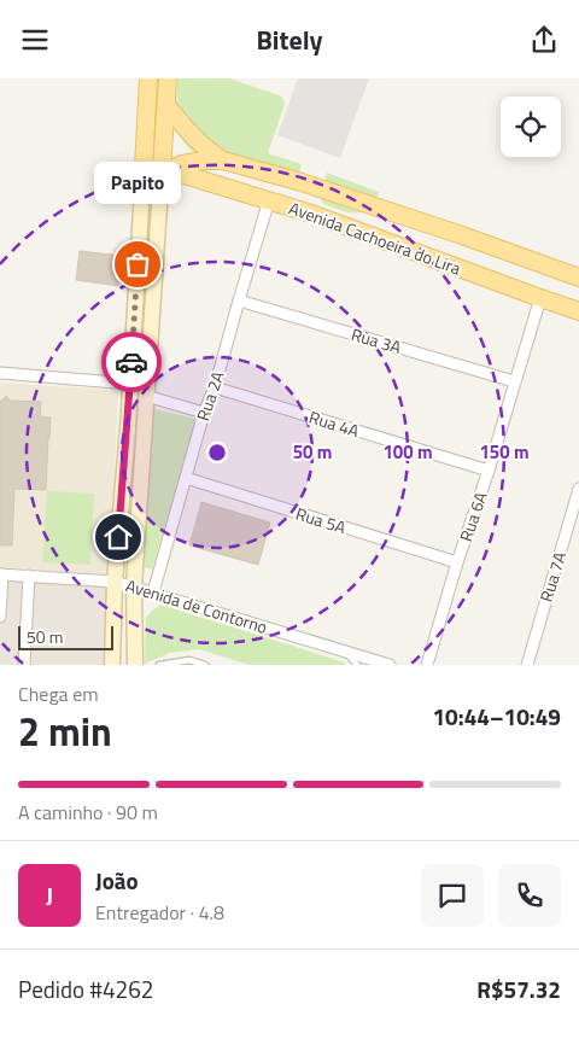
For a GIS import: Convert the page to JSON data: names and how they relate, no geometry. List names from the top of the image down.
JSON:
{
  "streets": {
    "main road": ["Avenida Cachoeira do Lira"],
    "street": [
      "Rua 3A",
      "Rua 2A",
      "Rua 4A",
      "Rua 6A",
      "Rua 5A",
      "Rua 7A",
      "Avenida de Contorno"
    ]
  },
  "crossings": [
    ["Avenida Cachoeira do Lira", "Rua 2A"],
    ["Avenida Cachoeira do Lira", "Rua 6A"],
    ["Rua 3A", "Rua 2A"],
    ["Rua 3A", "Rua 6A"],
    ["Rua 2A", "Rua 4A"],
    ["Rua 2A", "Rua 5A"],
    ["Rua 2A", "Avenida de Contorno"],
    ["Rua 4A", "Rua 6A"],
    ["Rua 6A", "Rua 5A"]
  ],
  "places": ["Papito"],
  "scale_bar": "50 m",
  "page": {
    "header": "Bitely",
    "bubble": "Papito",
    "scale": "50 m",
    "heading": ["2 min", "Chega em", "10:44–10:49"],
    "panel": [
      "João",
      "Entregador · 4.8",
      "Pedido #4262",
      "R$57.32"
    ],
    "bar": "A caminho · 90 m",
    "round": "J"
  },
  "rings": ["50 m", "100 m", "150 m"]
}
